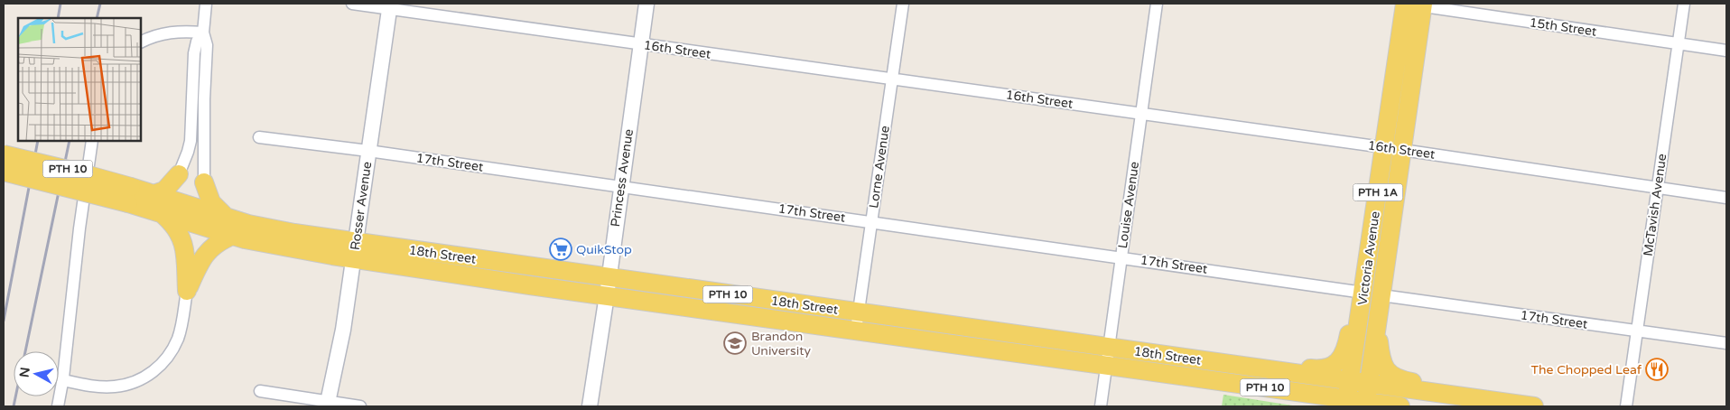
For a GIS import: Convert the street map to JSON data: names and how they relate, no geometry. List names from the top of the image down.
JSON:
{
  "streets": {
    "main road": [
      "PTH 10",
      "PTH 1A",
      "18th Street",
      "Victoria Avenue"
    ],
    "street": [
      "15th Street",
      "16th Street",
      "17th Street",
      "Lorne Avenue",
      "Princess Avenue",
      "Louise Avenue",
      "McTavish Avenue",
      "Rosser Avenue"
    ]
  },
  "crossings": [
    ["15th Street", "McTavish Avenue"],
    ["15th Street", "Victoria Avenue"],
    ["16th Street", "Lorne Avenue"],
    ["16th Street", "Princess Avenue"],
    ["16th Street", "Louise Avenue"],
    ["16th Street", "McTavish Avenue"],
    ["16th Street", "Rosser Avenue"],
    ["16th Street", "Victoria Avenue"],
    ["17th Street", "Lorne Avenue"],
    ["17th Street", "Princess Avenue"],
    ["17th Street", "Louise Avenue"],
    ["17th Street", "McTavish Avenue"],
    ["17th Street", "Rosser Avenue"],
    ["17th Street", "Victoria Avenue"],
    ["Lorne Avenue", "18th Street"],
    ["Princess Avenue", "18th Street"],
    ["Louise Avenue", "18th Street"],
    ["Rosser Avenue", "18th Street"],
    ["18th Street", "Victoria Avenue"]
  ],
  "places": {
    "supermarket": ["QuikStop"],
    "school or university": ["Brandon University"],
    "restaurant": ["The Chopped Leaf"]
  },
  "north": "left"
}
